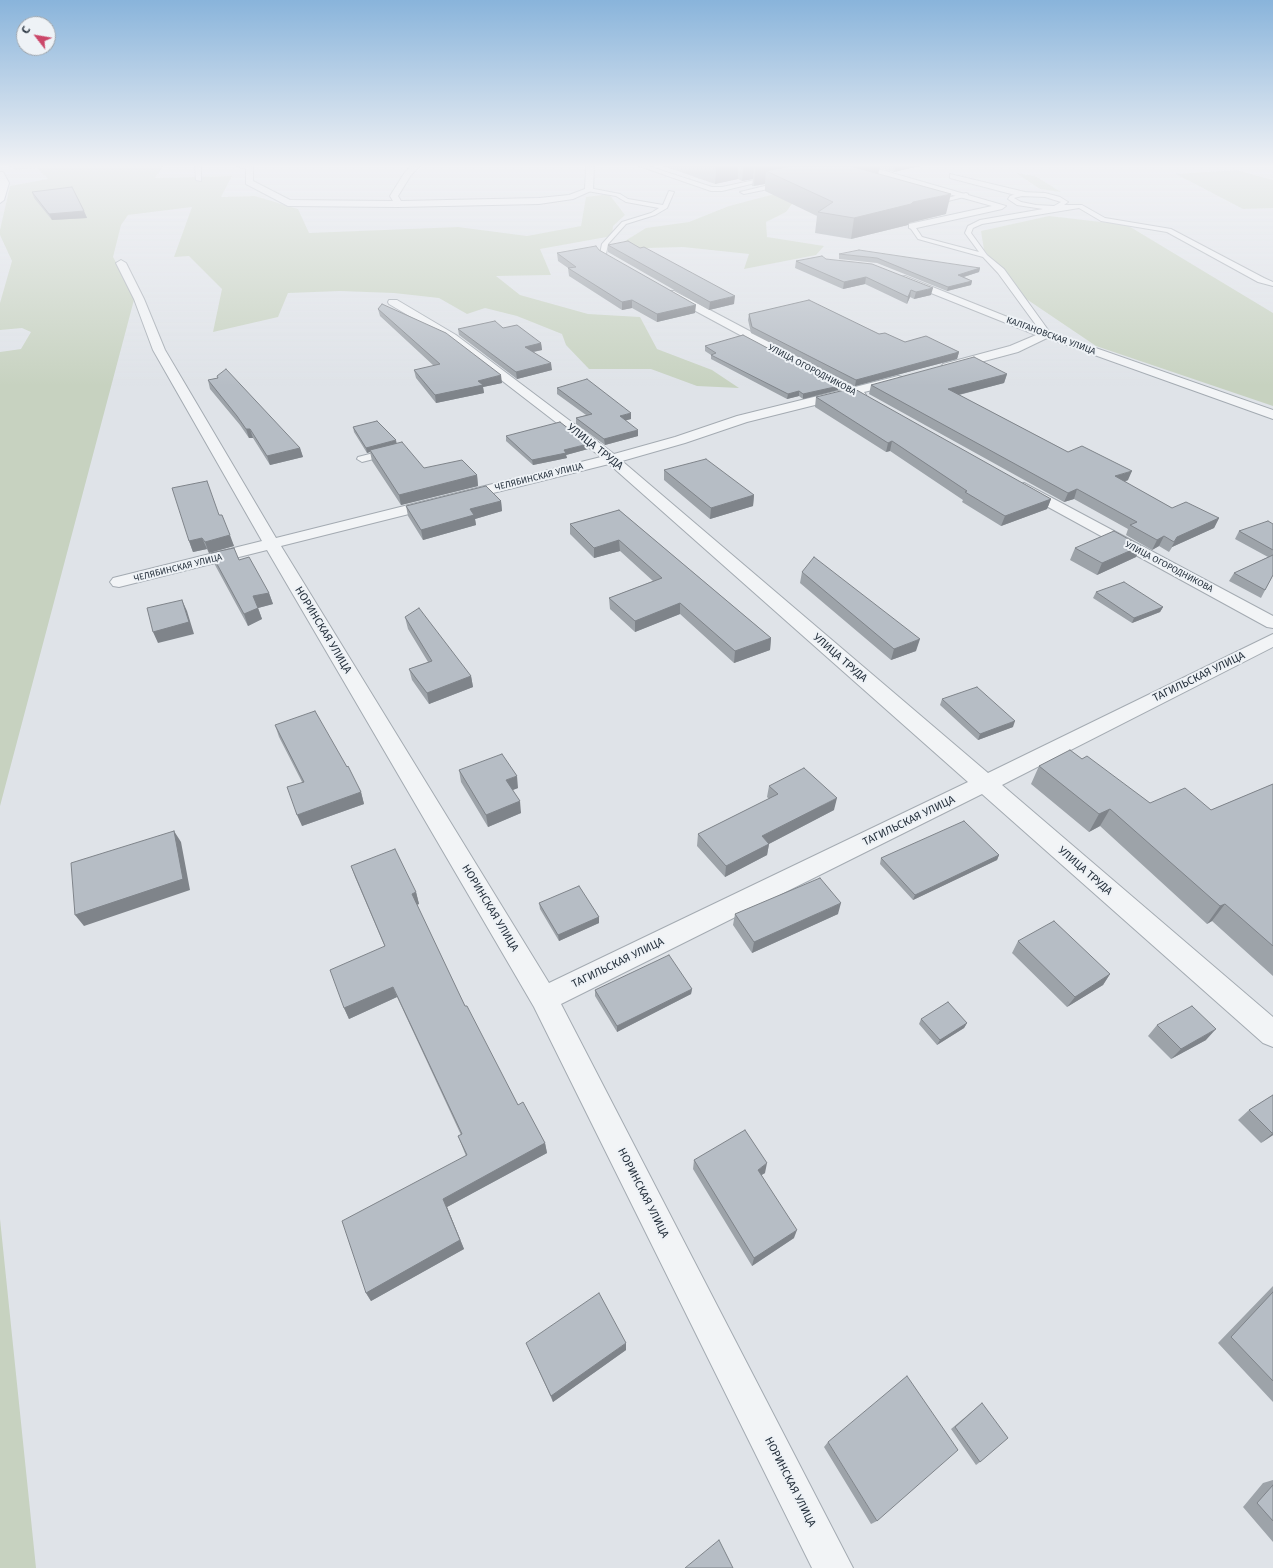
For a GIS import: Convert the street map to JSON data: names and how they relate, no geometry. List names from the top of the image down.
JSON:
{
  "streets": {
    "street": [
      "КАЛГАНОВСКАЯ УЛИЦА",
      "УЛИЦА ОГОРОДНИКОВА",
      "УЛИЦА ТРУДА",
      "ЧЕЛЯБИНСКАЯ УЛИЦА",
      "НОРИНСКАЯ УЛИЦА",
      "ТАГИЛЬСКАЯ УЛИЦА"
    ]
  },
  "crossings": [
    ["УЛИЦА ОГОРОДНИКОВА", "ЧЕЛЯБИНСКАЯ УЛИЦА"],
    ["УЛИЦА ТРУДА", "ЧЕЛЯБИНСКАЯ УЛИЦА"],
    ["УЛИЦА ТРУДА", "ТАГИЛЬСКАЯ УЛИЦА"],
    ["ЧЕЛЯБИНСКАЯ УЛИЦА", "НОРИНСКАЯ УЛИЦА"],
    ["НОРИНСКАЯ УЛИЦА", "ТАГИЛЬСКАЯ УЛИЦА"]
  ],
  "north": "top left"
}
